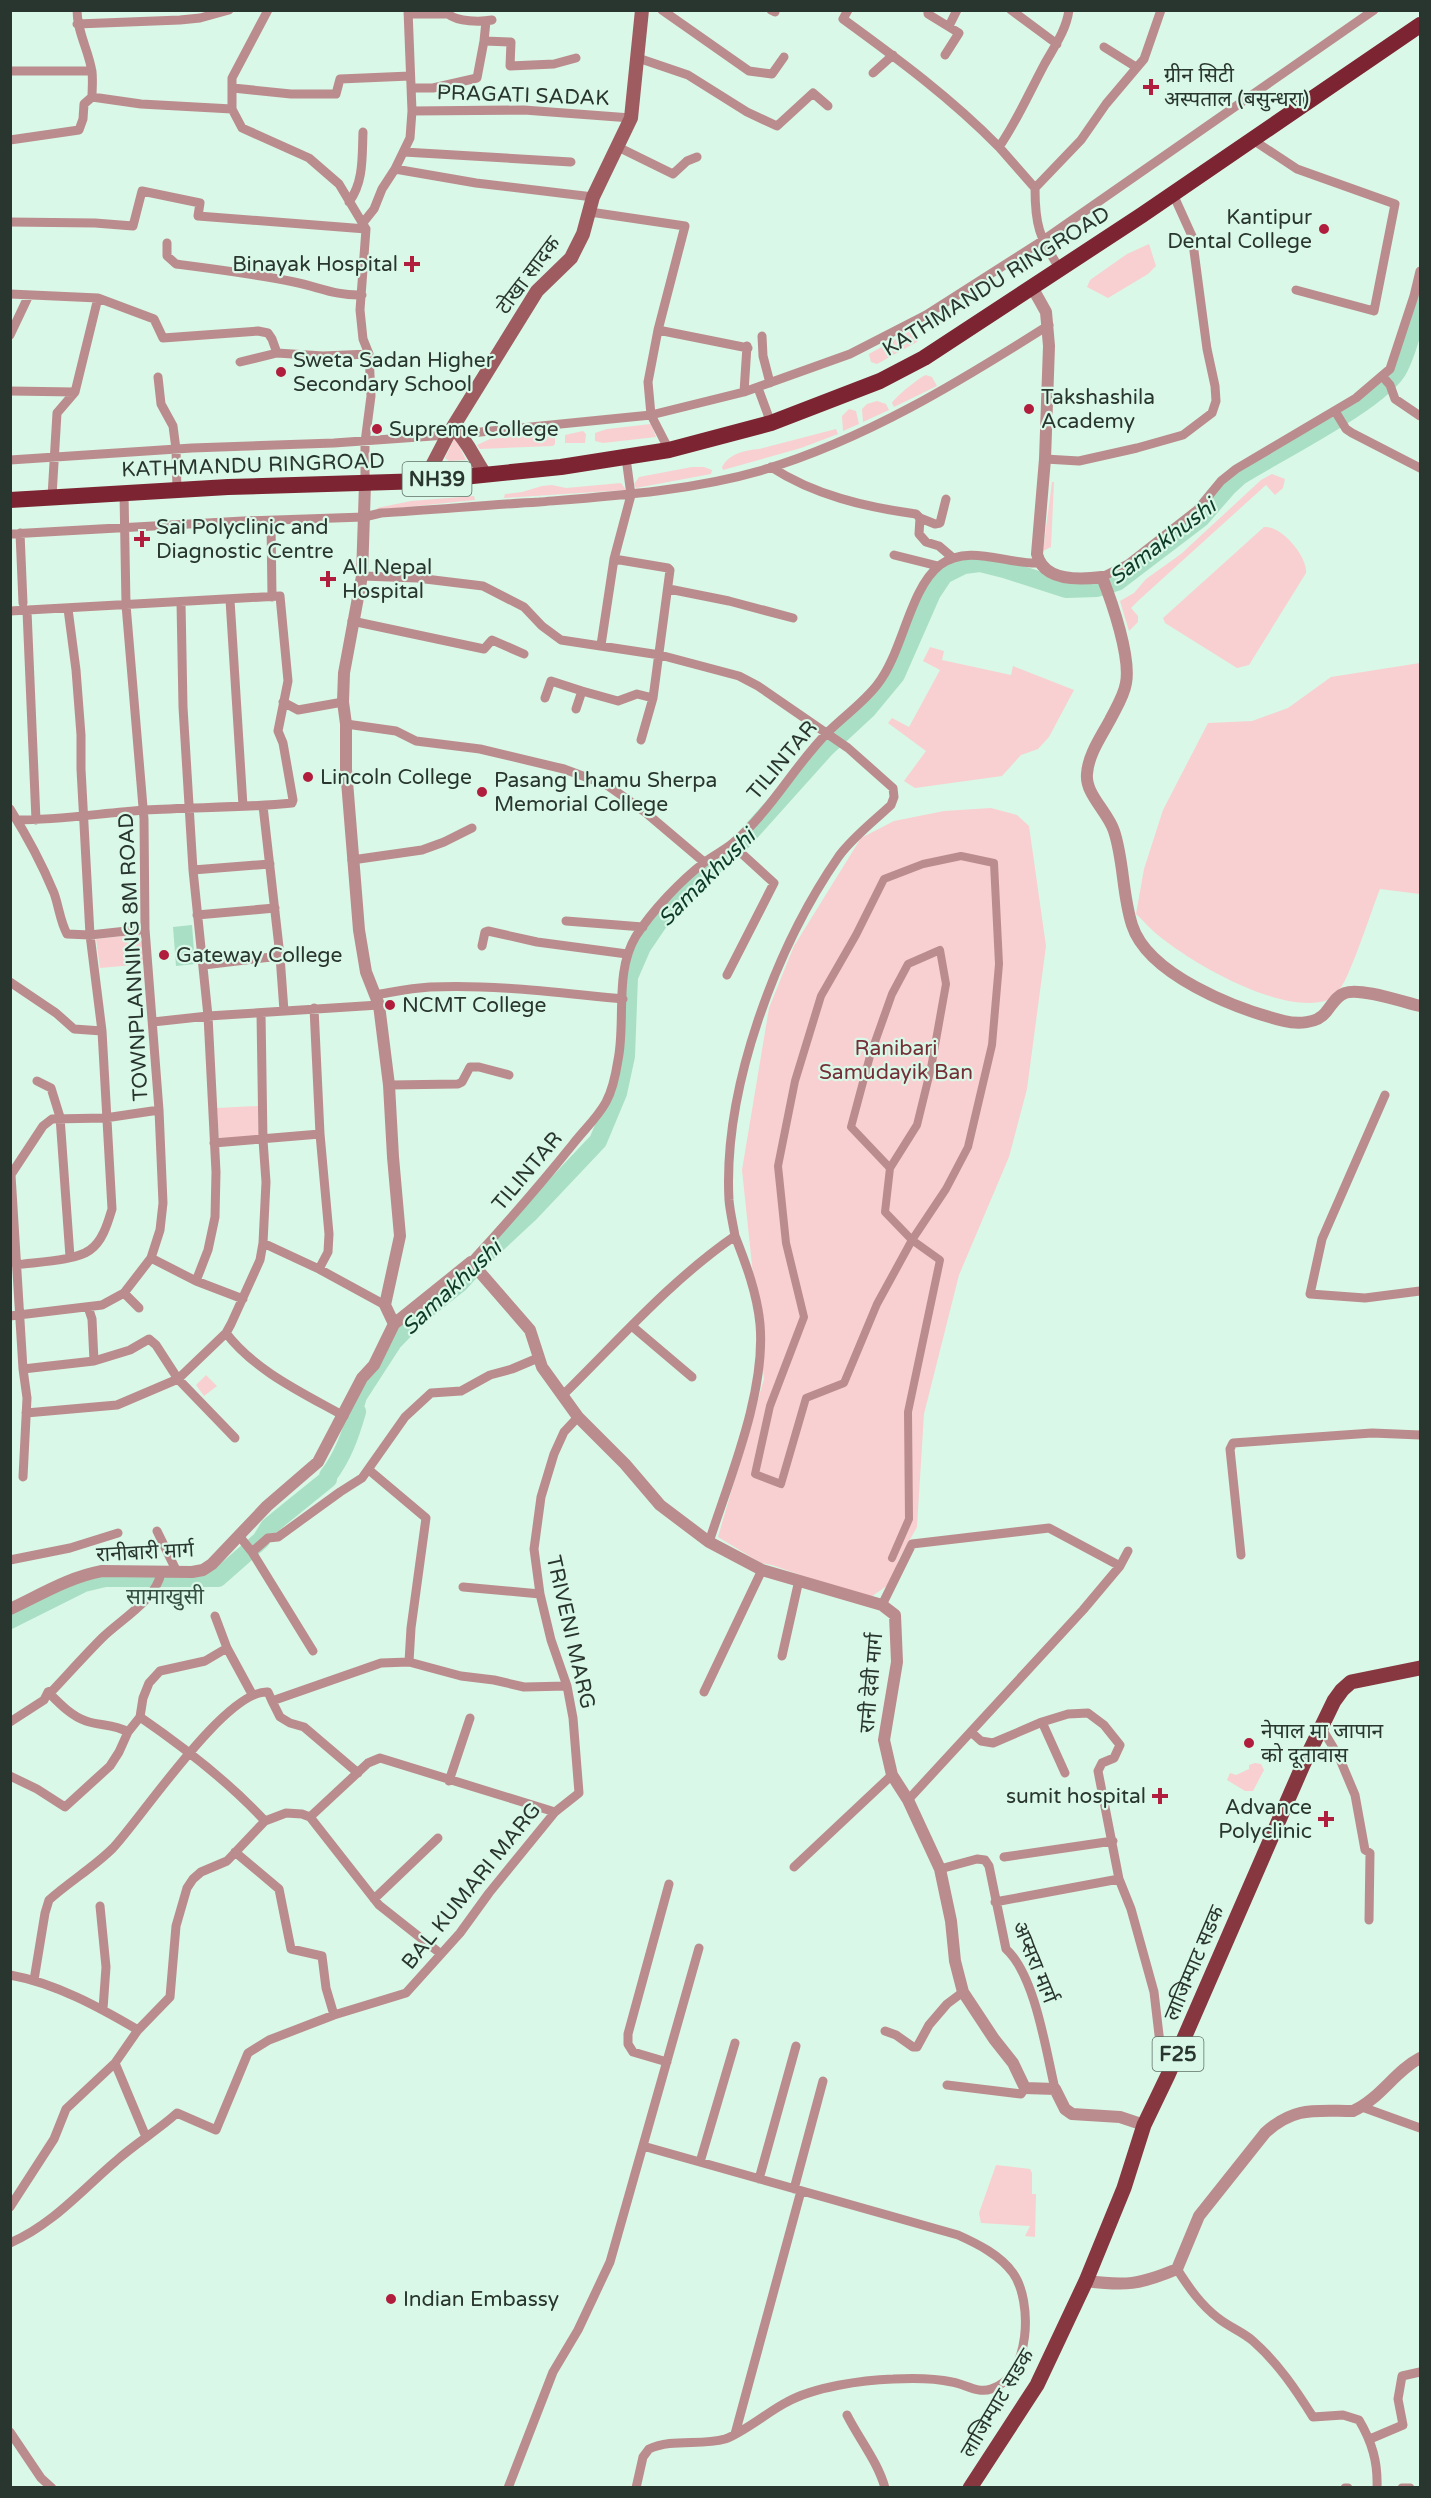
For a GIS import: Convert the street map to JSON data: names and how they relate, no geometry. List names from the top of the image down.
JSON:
{
  "streets": {
    "highway": ["KATHMANDU RINGROAD", "NH39"],
    "main road": ["टोखा सादक", "लाजिम्पाट सडक", "F25"],
    "street": [
      "PRAGATI SADAK",
      "TILINTAR",
      "TOWNPLANNING 8M ROAD",
      "रानीबारी मार्ग",
      "TRIVENI MARG",
      "रानी देवी मार्ग",
      "BAL KUMARI MARG",
      "अप्सरा मार्ग"
    ]
  },
  "crossings": [
    ["PRAGATI SADAK", "टोखा सादक"],
    ["टोखा सादक", "KATHMANDU RINGROAD"],
    ["KATHMANDU RINGROAD", "TOWNPLANNING 8M ROAD"],
    ["TILINTAR", "रानी देवी मार्ग"],
    ["TRIVENI MARG", "रानी देवी मार्ग"],
    ["TRIVENI MARG", "BAL KUMARI MARG"],
    ["रानी देवी मार्ग", "अप्सरा मार्ग"]
  ],
  "districts": ["सामाखुसी"],
  "water": ["Samakhushi"],
  "parks": ["Ranibari Samudayik Ban"],
  "places": {
    "health": [
      "ग्रीन सिटी अस्पताल (बसुन्धरा)",
      "Binayak Hospital",
      "Sai Polyclinic and Diagnostic Centre",
      "All Nepal Hospital",
      "sumit hospital",
      "Advance Polyclinic"
    ],
    "other": [
      "Kantipur Dental College",
      "Sweta Sadan Higher Secondary School",
      "Takshashila Academy",
      "Supreme College",
      "Lincoln College",
      "Pasang Lhamu Sherpa Memorial College",
      "Gateway College",
      "NCMT College",
      "नेपाल मा जापान को दूतावास",
      "Indian Embassy"
    ]
  }
}
